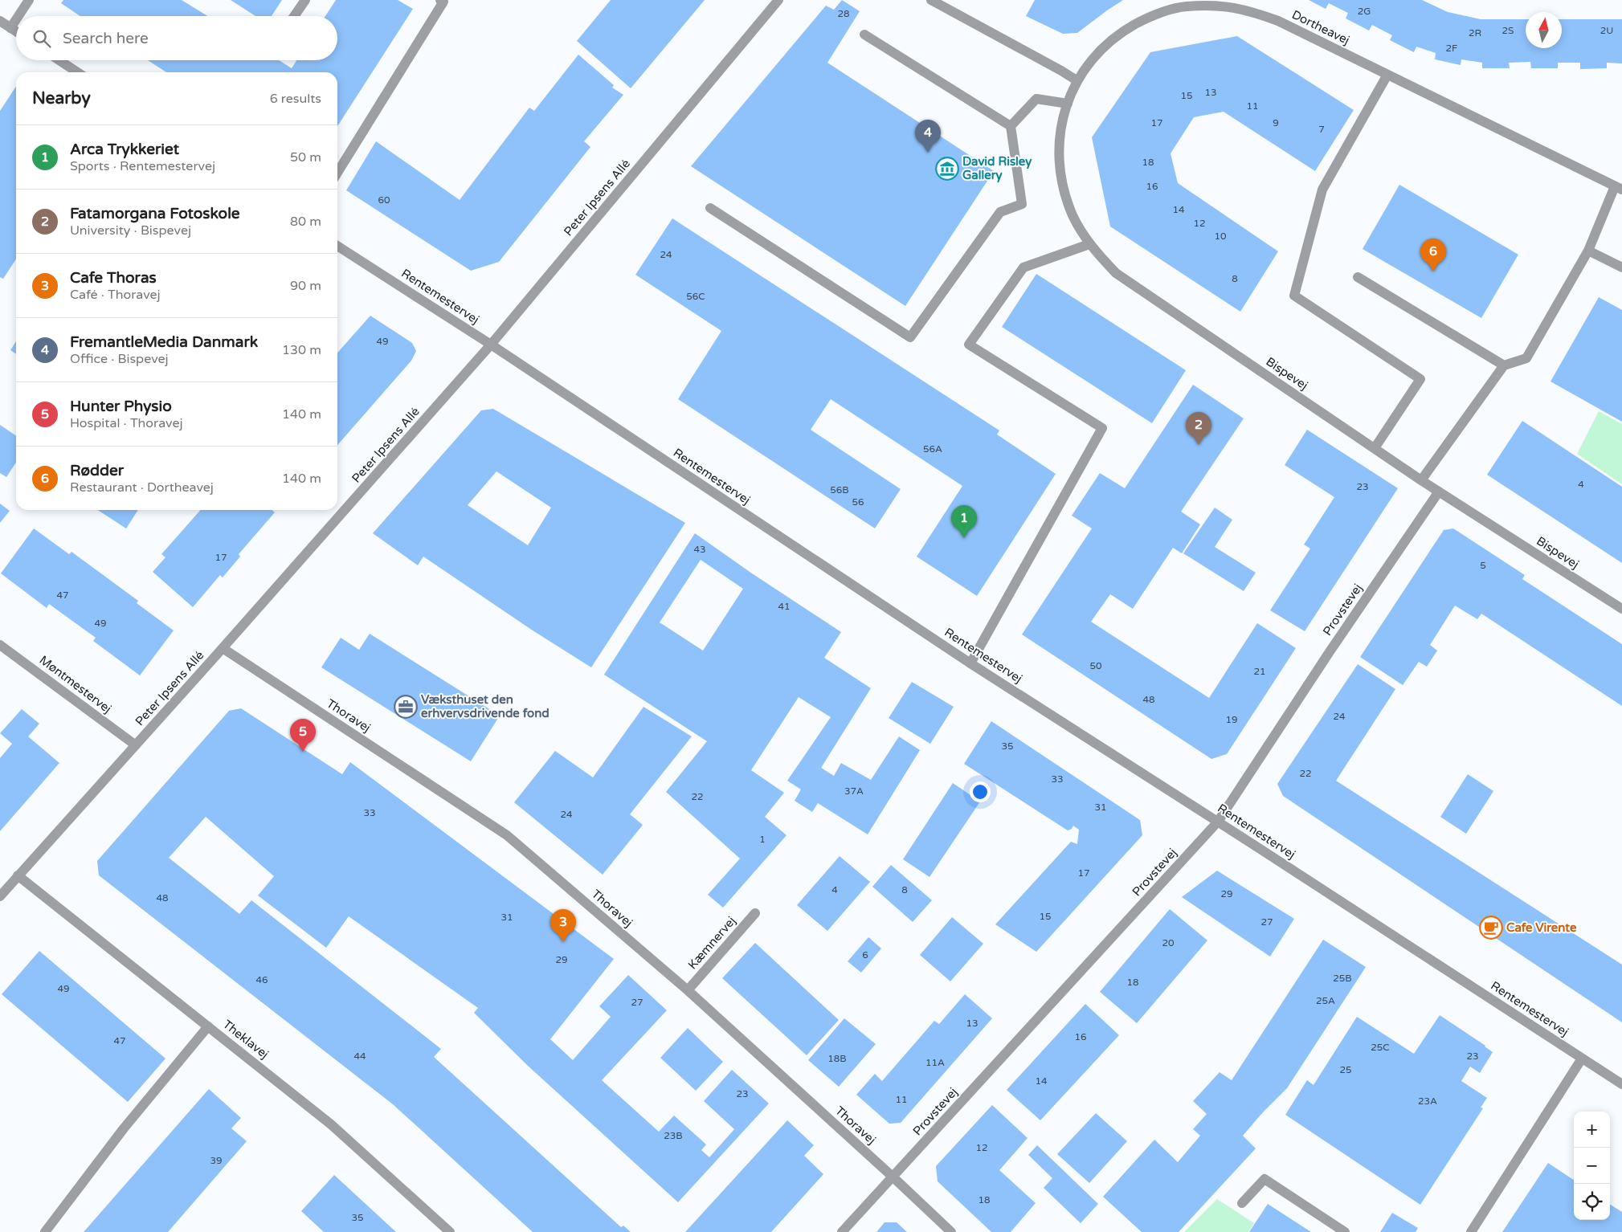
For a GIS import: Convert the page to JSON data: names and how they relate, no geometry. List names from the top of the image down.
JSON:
{
  "streets": {
    "street": [
      "Dortheavej",
      "Peter Ipsens Allé",
      "Rentemestervej",
      "Bispevej",
      "Provstevej",
      "Møntmestervej",
      "Thoravej",
      "Kæmnervej",
      "Theklavej"
    ]
  },
  "crossings": [
    ["Dortheavej", "Bispevej"],
    ["Peter Ipsens Allé", "Rentemestervej"],
    ["Peter Ipsens Allé", "Møntmestervej"],
    ["Peter Ipsens Allé", "Thoravej"],
    ["Peter Ipsens Allé", "Theklavej"],
    ["Rentemestervej", "Provstevej"],
    ["Bispevej", "Provstevej"],
    ["Provstevej", "Thoravej"],
    ["Thoravej", "Kæmnervej"]
  ],
  "places": {
    "museum": ["David Risley Gallery"],
    "office": ["Væksthuset den erhvervsdrivende fond"],
    "cafe": ["Cafe Virente"]
  },
  "house_numbers": [
    "2G",
    "28",
    "2S",
    "2U",
    "2R",
    "2F",
    "13",
    "15",
    "11",
    "17",
    "9",
    "7",
    "18",
    "16",
    "60",
    "14",
    "12",
    "10",
    "24",
    "8",
    "56C",
    "49",
    "56A",
    "4",
    "23",
    "56B",
    "56",
    "43",
    "17",
    "5",
    "47",
    "41",
    "49",
    "50",
    "21",
    "48",
    "24",
    "19",
    "35",
    "22",
    "33",
    "37A",
    "22",
    "31",
    "33",
    "24",
    "1",
    "17",
    "4",
    "8",
    "29",
    "48",
    "15",
    "31",
    "27",
    "20",
    "6",
    "29",
    "25B",
    "46",
    "18",
    "49",
    "25A",
    "27",
    "13",
    "16",
    "47",
    "25C",
    "44",
    "23",
    "18B",
    "11A",
    "25",
    "14",
    "23",
    "11",
    "23A",
    "23B",
    "12",
    "39",
    "18",
    "35"
  ],
  "north": "top",
  "page": {
    "search": "Search here",
    "heading": ["Nearby", "6 results"],
    "pins": [
      "4",
      "6",
      "2",
      "1",
      "5",
      "3"
    ],
    "list": [
      {
        "mark": "1",
        "name": "Arca Trykkeriet",
        "note": "Sports · Rentemestervej",
        "value": "50 m"
      },
      {
        "mark": "2",
        "name": "Fatamorgana Fotoskole",
        "note": "University · Bispevej",
        "value": "80 m"
      },
      {
        "mark": "3",
        "name": "Cafe Thoras",
        "note": "Café · Thoravej",
        "value": "90 m"
      },
      {
        "mark": "4",
        "name": "FremantleMedia Danmark",
        "note": "Office · Bispevej",
        "value": "130 m"
      },
      {
        "mark": "5",
        "name": "Hunter Physio",
        "note": "Hospital · Thoravej",
        "value": "140 m"
      },
      {
        "mark": "6",
        "name": "Rødder",
        "note": "Restaurant · Dortheavej",
        "value": "140 m"
      }
    ],
    "map_buttons": ["+", "−"]
  }
}
